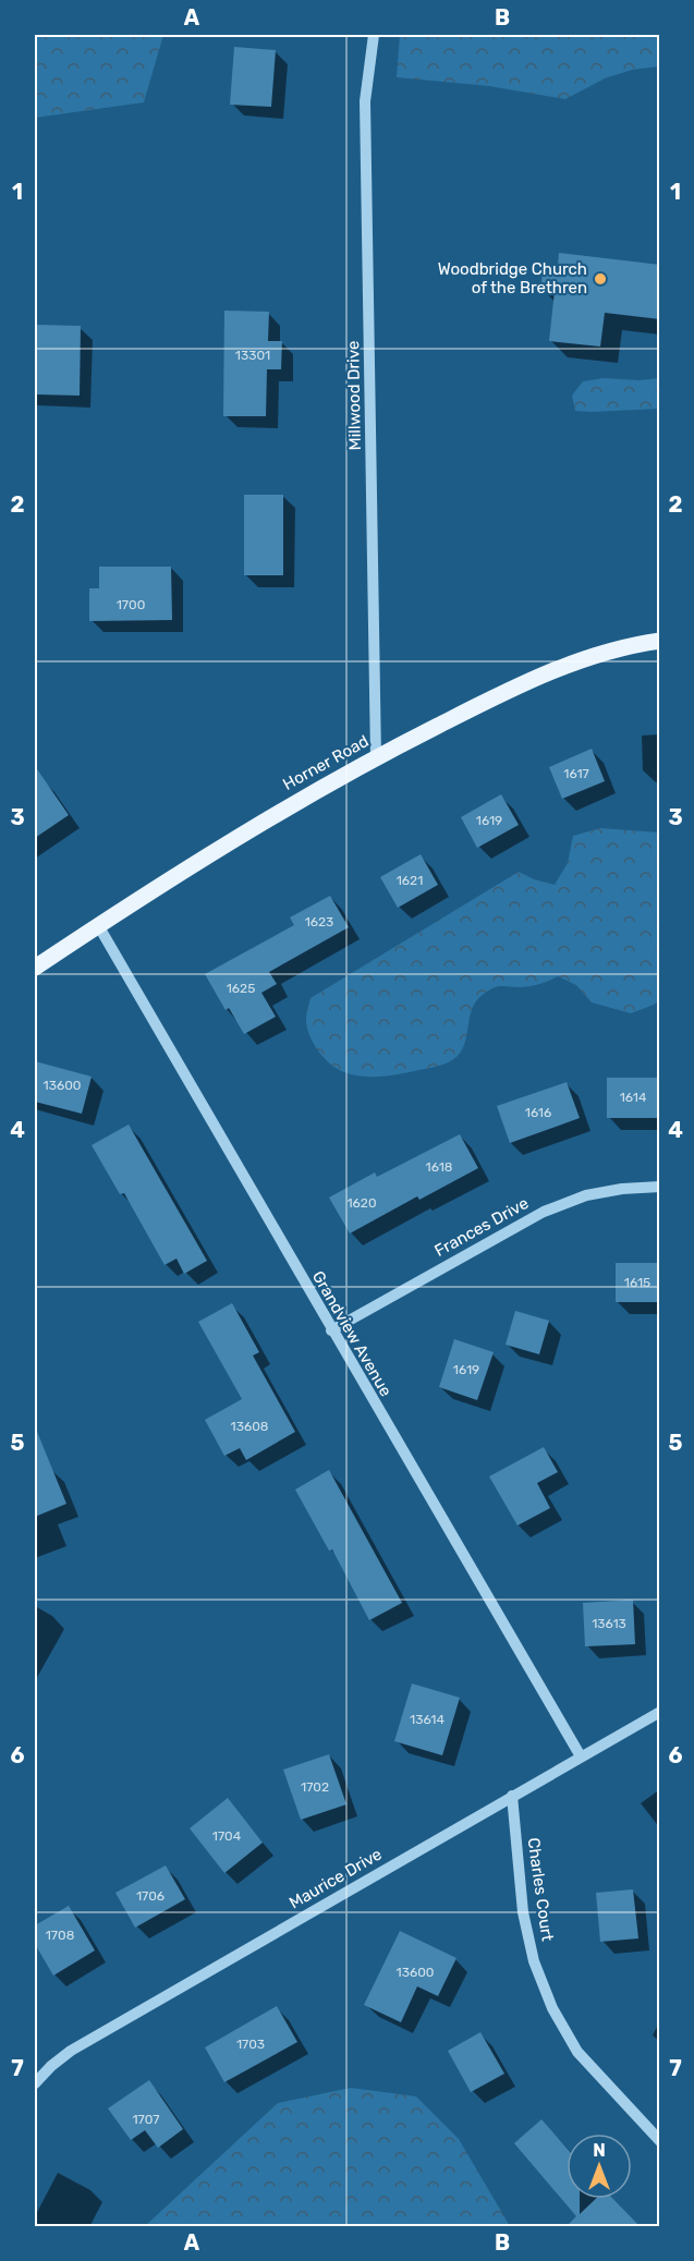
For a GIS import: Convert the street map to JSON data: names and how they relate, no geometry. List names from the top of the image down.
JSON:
{
  "streets": {
    "main road": ["Horner Road"],
    "street": [
      "Millwood Drive",
      "Frances Drive",
      "Grandview Avenue",
      "Maurice Drive",
      "Charles Court"
    ]
  },
  "crossings": [
    ["Millwood Drive", "Horner Road"],
    ["Horner Road", "Grandview Avenue"],
    ["Frances Drive", "Grandview Avenue"],
    ["Grandview Avenue", "Maurice Drive"],
    ["Maurice Drive", "Charles Court"]
  ],
  "places": ["Woodbridge Church of the Brethren"],
  "house_numbers": [
    "13301",
    "1700",
    "1617",
    "1619",
    "1621",
    "1623",
    "1625",
    "13600",
    "1614",
    "1616",
    "1618",
    "1620",
    "1615",
    "1619",
    "13608",
    "13613",
    "13614",
    "1702",
    "1704",
    "1706",
    "1708",
    "13600",
    "1703",
    "1707"
  ],
  "north": "top",
  "grid": {
    "columns": ["A", "B"],
    "rows": [
      "1",
      "2",
      "3",
      "4",
      "5",
      "6",
      "7"
    ]
  }
}
